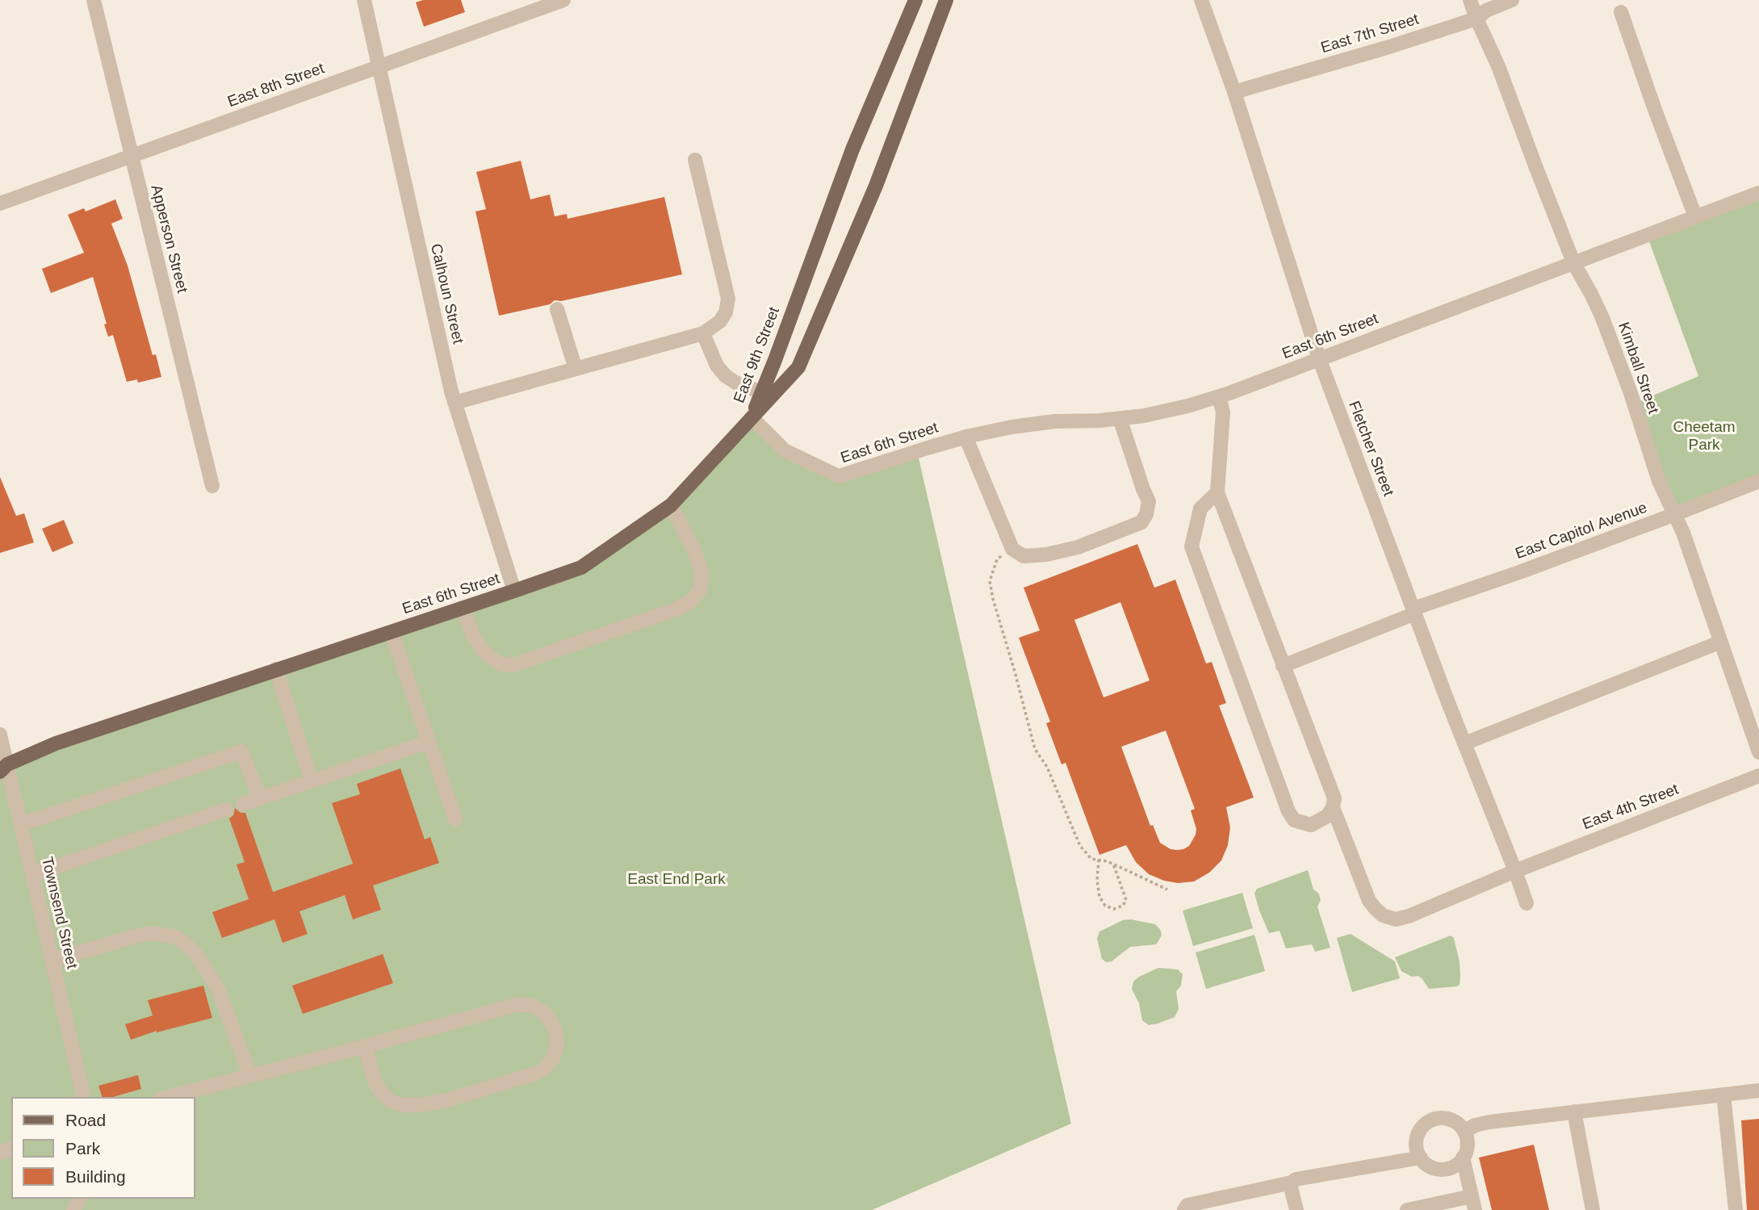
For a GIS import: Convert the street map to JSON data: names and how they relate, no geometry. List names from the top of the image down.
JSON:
{
  "streets": {
    "main road": ["East 6th Street", "East 9th Street"],
    "street": [
      "East 7th Street",
      "East 8th Street",
      "Apperson Street",
      "Calhoun Street",
      "Kimball Street",
      "Fletcher Street",
      "East Capitol Avenue",
      "East 4th Street",
      "Townsend Street"
    ]
  },
  "crossings": [
    ["East 7th Street", "Kimball Street"],
    ["East 7th Street", "Fletcher Street"],
    ["East 8th Street", "Apperson Street"],
    ["East 8th Street", "Calhoun Street"],
    ["Calhoun Street", "East 6th Street"],
    ["East 6th Street", "East 9th Street"],
    ["East 6th Street", "Kimball Street"],
    ["East 6th Street", "Fletcher Street"],
    ["East 6th Street", "Townsend Street"],
    ["Kimball Street", "East Capitol Avenue"],
    ["Fletcher Street", "East Capitol Avenue"],
    ["Fletcher Street", "East 4th Street"],
    ["East Capitol Avenue", "East 4th Street"]
  ],
  "parks": ["Cheetam Park", "East End Park"],
  "legend": ["Road", "Park", "Building"]
}
